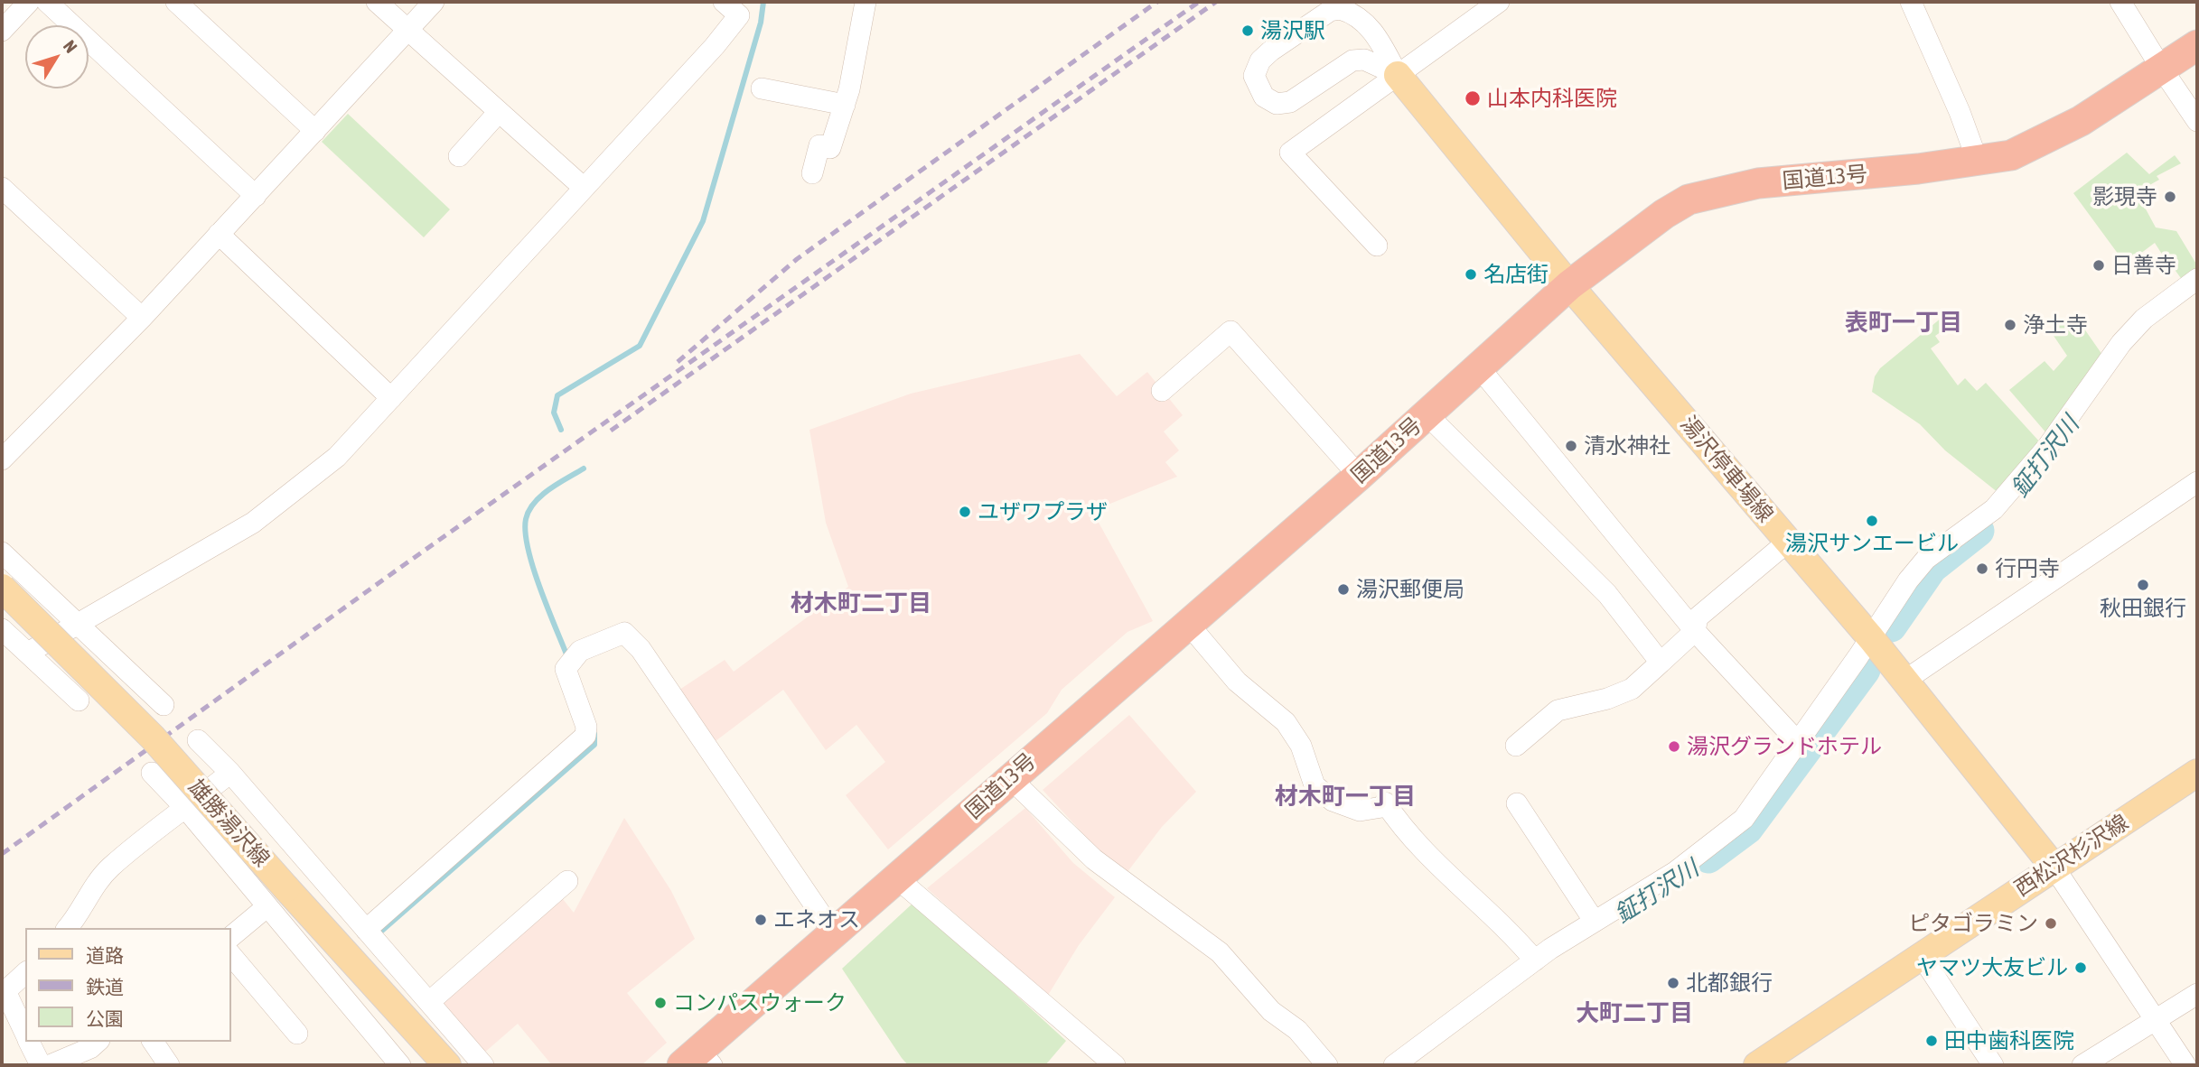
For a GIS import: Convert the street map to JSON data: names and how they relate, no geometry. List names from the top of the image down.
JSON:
{
  "streets": {
    "highway": ["国道13号"],
    "main road": ["湯沢停車場線", "雄勝湯沢線", "西松沢杉沢線"]
  },
  "crossings": [
    ["国道13号", "湯沢停車場線"],
    ["湯沢停車場線", "西松沢杉沢線"]
  ],
  "districts": [
    "表町一丁目",
    "材木町二丁目",
    "材木町一丁目",
    "大町二丁目"
  ],
  "water": ["鉦打沢川"],
  "places": [
    "湯沢駅",
    "山本内科医院",
    "影現寺",
    "日善寺",
    "名店街",
    "浄土寺",
    "清水神社",
    "ユザワプラザ",
    "湯沢サンエービル",
    "行円寺",
    "秋田銀行",
    "湯沢郵便局",
    "湯沢グランドホテル",
    "エネオス",
    "ピタゴラミン",
    "ヤマツ大友ビル",
    "北都銀行",
    "コンパスウォーク",
    "田中歯科医院"
  ],
  "legend": ["道路", "鉄道", "公園"],
  "north": "top right"
}
